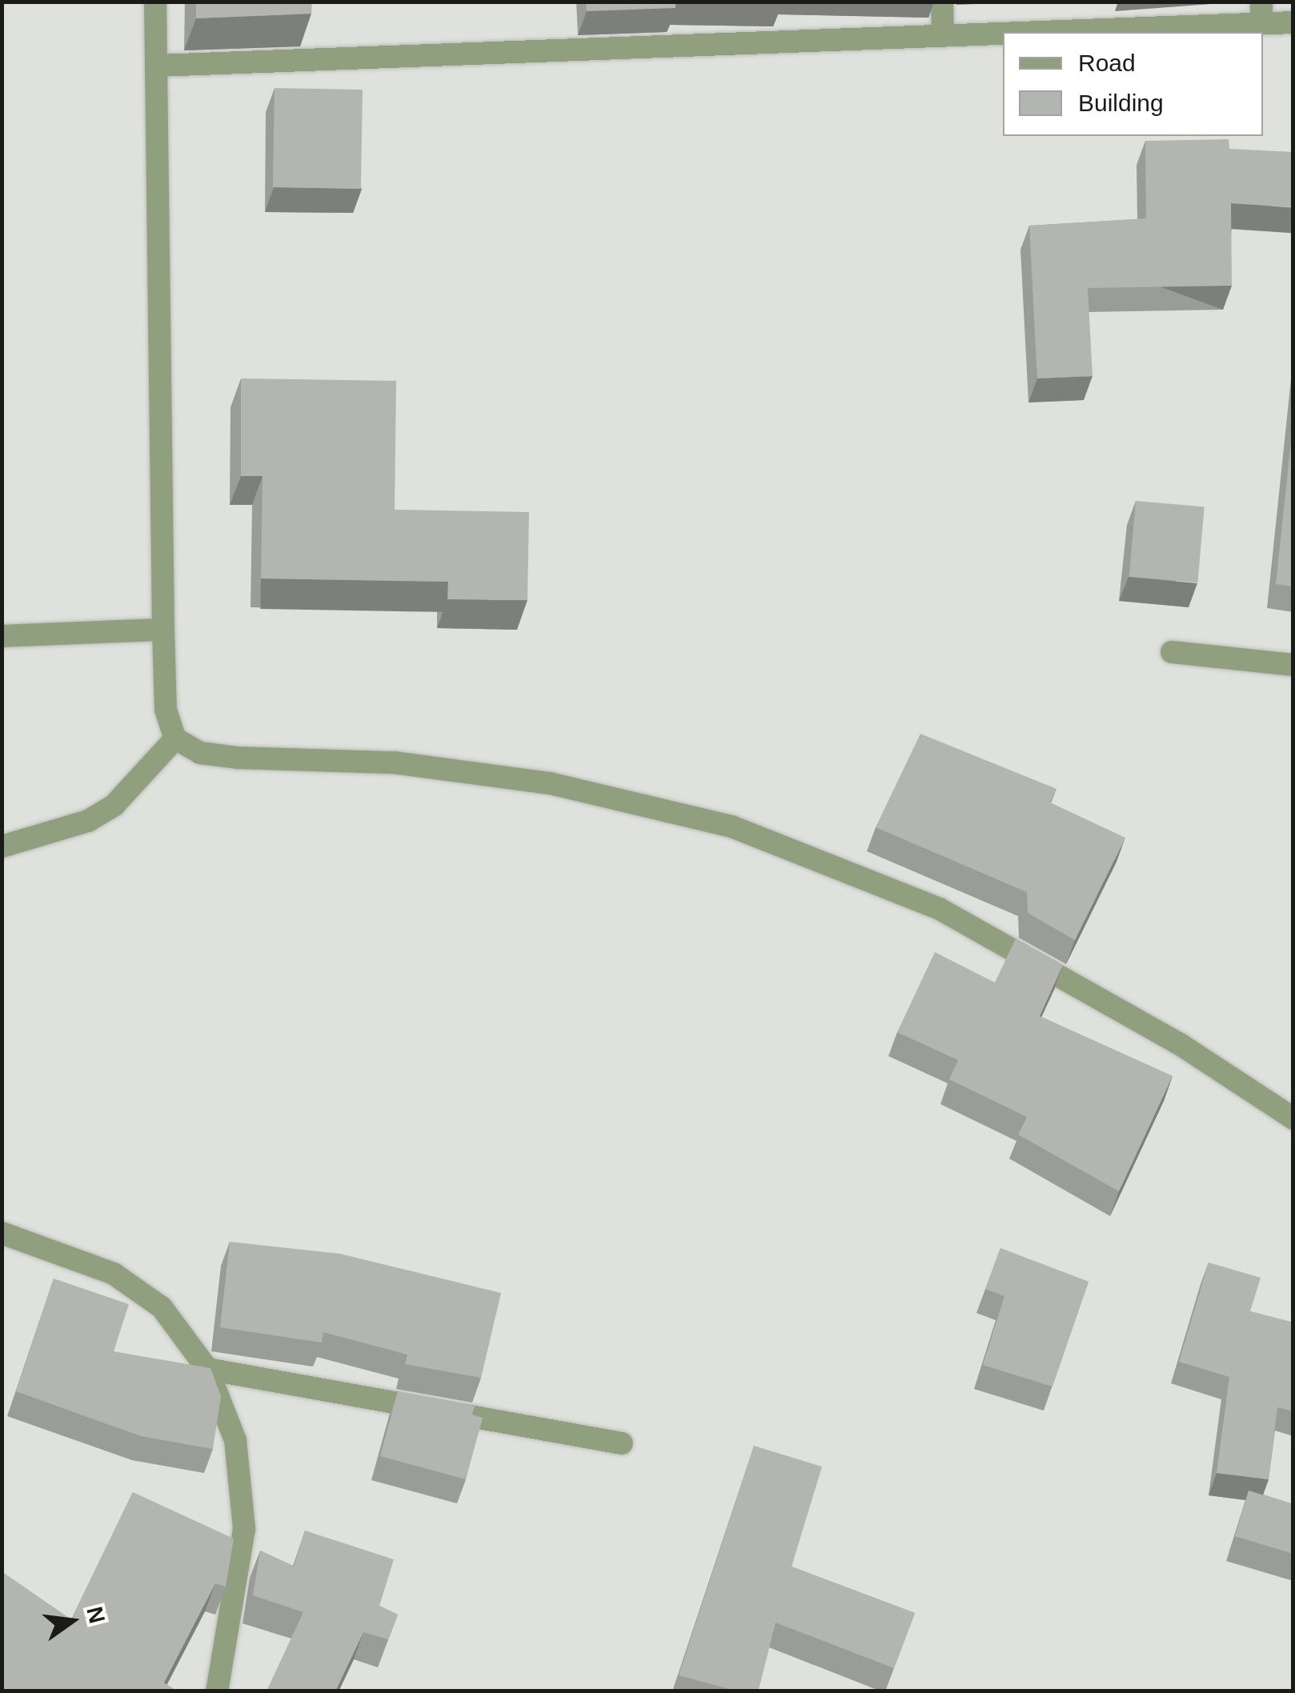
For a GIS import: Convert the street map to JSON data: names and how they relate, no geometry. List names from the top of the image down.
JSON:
{
  "legend": ["Road", "Building"],
  "north": "right"
}
